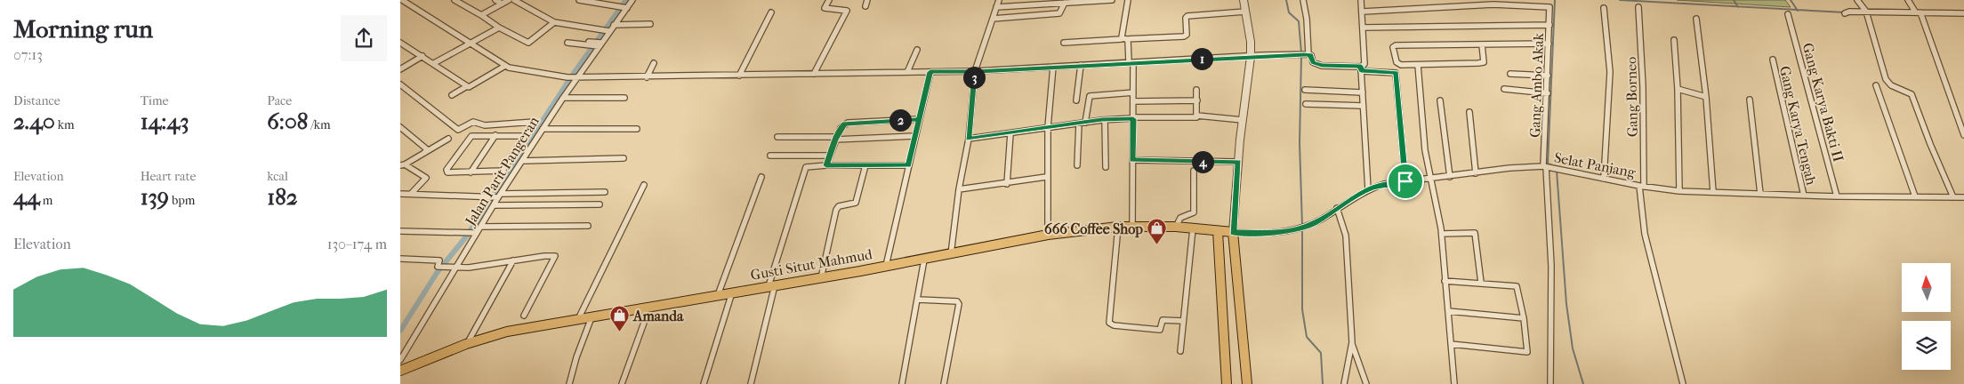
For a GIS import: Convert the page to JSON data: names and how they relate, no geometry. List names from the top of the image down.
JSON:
{
  "streets": {
    "highway": ["Gusti Situt Mahmud"],
    "street": [
      "Gang Ambo Akak",
      "Gang Borneo",
      "Gang Karya Bakti II",
      "Gang Karya Tengah",
      "Selat Panjang",
      "Jalan Parit Pangeran"
    ]
  },
  "crossings": [
    ["Gang Ambo Akak", "Selat Panjang"],
    ["Gang Borneo", "Selat Panjang"],
    ["Gang Karya Bakti II", "Selat Panjang"],
    ["Gang Karya Tengah", "Selat Panjang"],
    ["Selat Panjang", "Gusti Situt Mahmud"]
  ],
  "places": {
    "shop": ["666 Coffee Shop", "Amanda"]
  },
  "north": "top",
  "page": {
    "heading": ["Morning run", "07:13"],
    "pins": [
      "1",
      "3",
      "2",
      "4"
    ],
    "stats": [
      ["Distance", "2.40 km"],
      ["Time", "14:43"],
      ["Pace", "6:08 /km"],
      ["Elevation", "44 m"],
      ["Heart rate", "139 bpm"],
      ["kcal", "182"]
    ],
    "chart": ["Elevation", "130–174 m"]
  }
}
